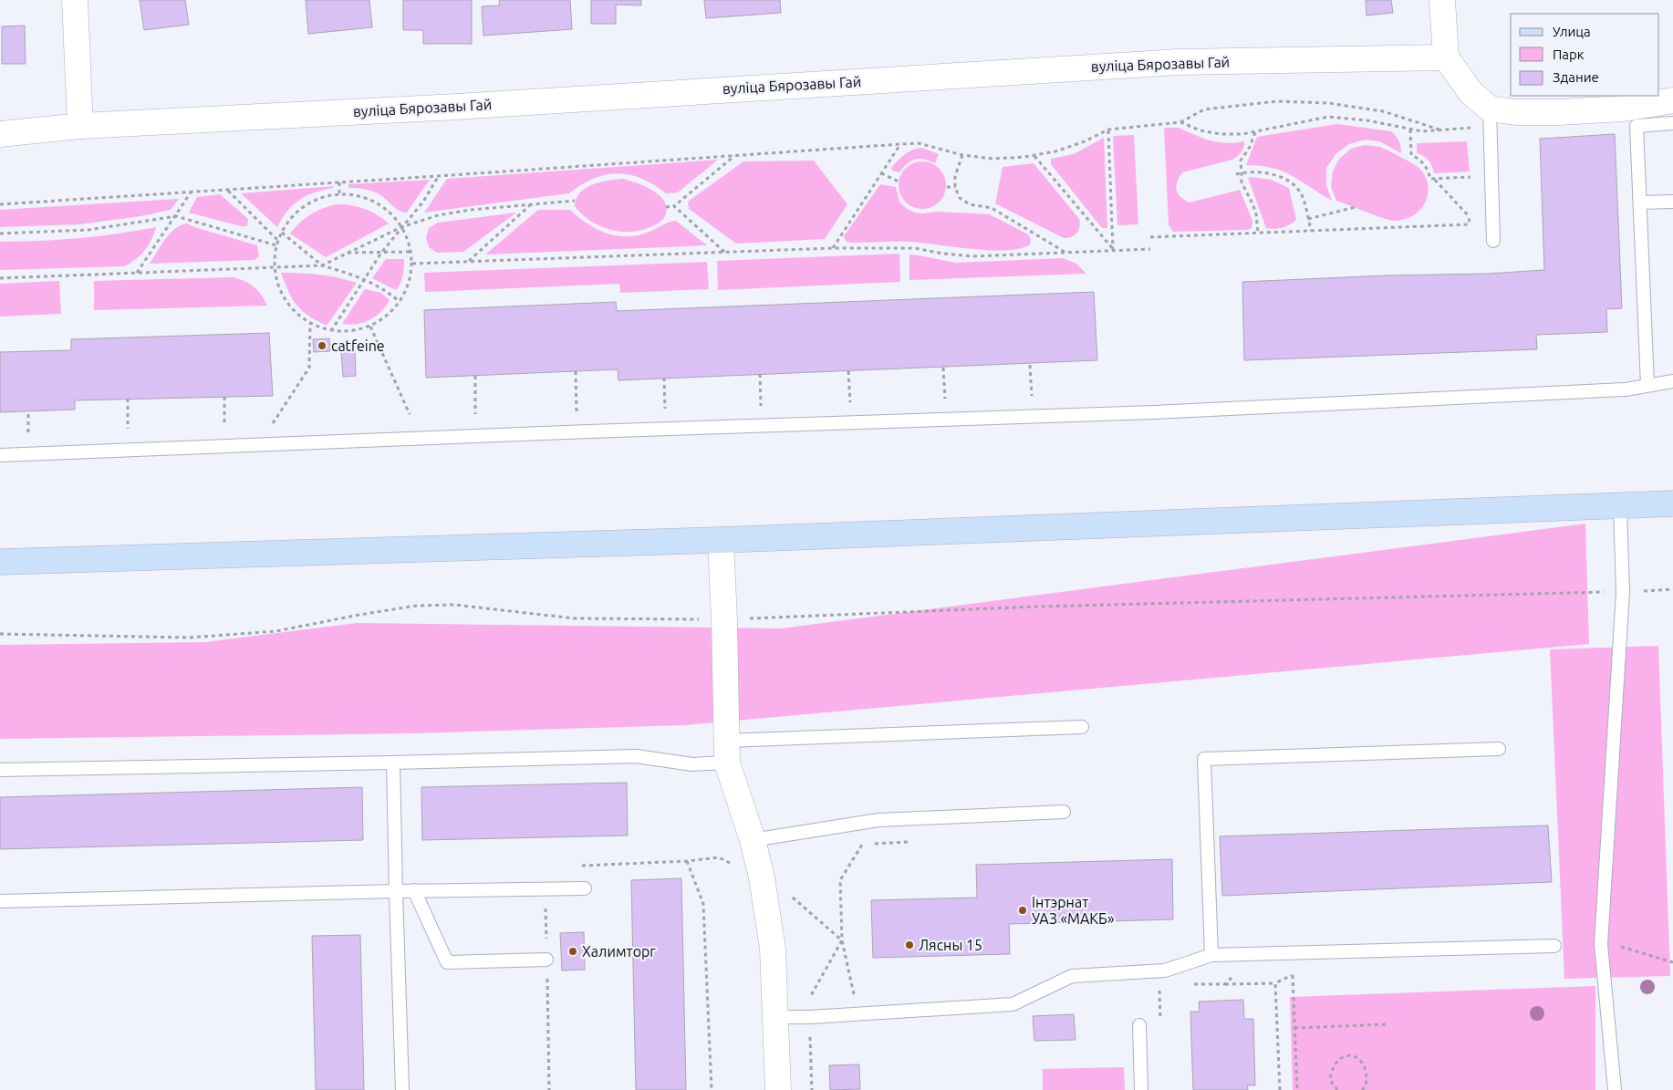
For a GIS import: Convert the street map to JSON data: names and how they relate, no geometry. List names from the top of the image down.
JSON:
{
  "streets": {
    "street": ["вуліца Бярозавы Гай"]
  },
  "places": [
    "catfeine",
    "Інтэрнат УАЗ «МАКБ»",
    "Лясны 15",
    "Халимторг"
  ],
  "legend": ["Улица", "Парк", "Здание"]
}
